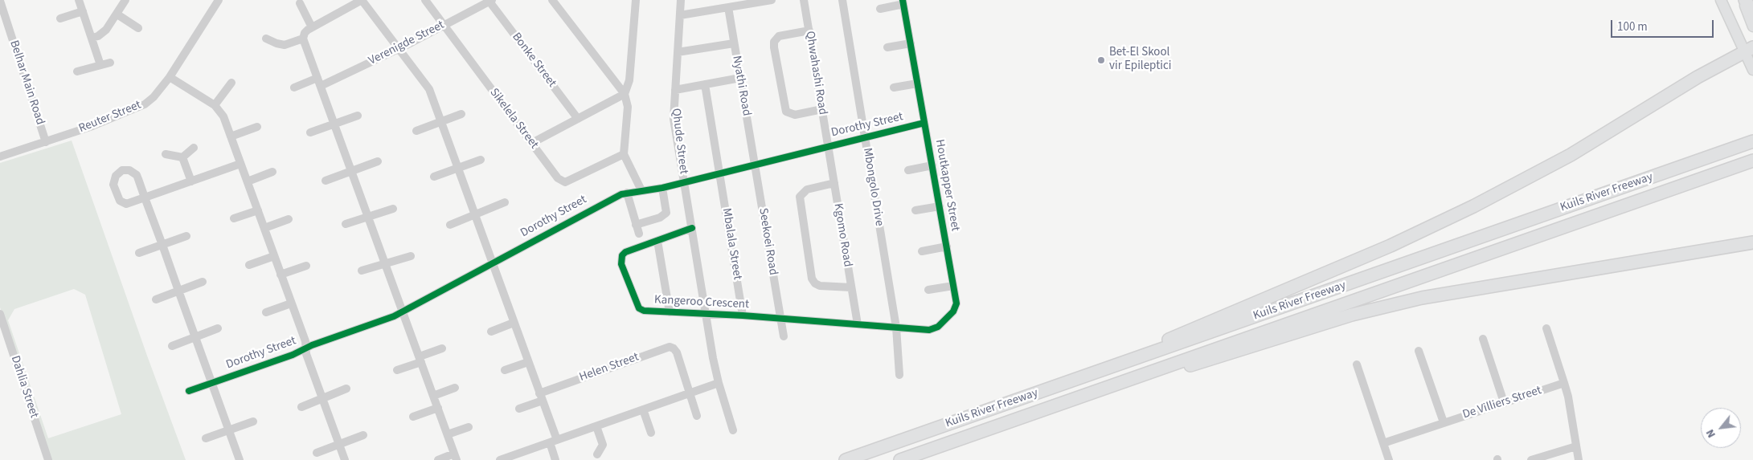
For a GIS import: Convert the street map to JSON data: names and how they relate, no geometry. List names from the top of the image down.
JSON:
{
  "streets": {
    "highway": ["Kuils River Freeway"],
    "street": [
      "Verenigde Street",
      "Bonke Street",
      "Qhwahashi Road",
      "Belhar Main Road",
      "Nyathi Road",
      "Reuter Street",
      "Sikelela Street",
      "Dorothy Street",
      "Qhude Street",
      "Houtkapper Street",
      "Mbongolo Drive",
      "Kgomo Road",
      "Seekoei Road",
      "Mbalala Street",
      "Kangeroo Crescent",
      "Helen Street",
      "Dahlia Street",
      "De Villiers Street"
    ]
  },
  "crossings": [
    ["Verenigde Street", "Bonke Street"],
    ["Verenigde Street", "Sikelela Street"],
    ["Qhwahashi Road", "Dorothy Street"],
    ["Qhwahashi Road", "Kgomo Road"],
    ["Belhar Main Road", "Reuter Street"],
    ["Nyathi Road", "Dorothy Street"],
    ["Nyathi Road", "Seekoei Road"],
    ["Dorothy Street", "Qhude Street"],
    ["Dorothy Street", "Houtkapper Street"],
    ["Dorothy Street", "Mbongolo Drive"],
    ["Dorothy Street", "Kgomo Road"],
    ["Dorothy Street", "Seekoei Road"],
    ["Dorothy Street", "Mbalala Street"],
    ["Qhude Street", "Kangeroo Crescent"],
    ["Houtkapper Street", "Mbongolo Drive"],
    ["Houtkapper Street", "Kangeroo Crescent"],
    ["Mbongolo Drive", "Kangeroo Crescent"],
    ["Kgomo Road", "Kangeroo Crescent"],
    ["Seekoei Road", "Kangeroo Crescent"],
    ["Mbalala Street", "Kangeroo Crescent"]
  ],
  "places": ["Bet-El Skool vir Epileptici"],
  "scale_bar": "100 m",
  "north": "bottom left"
}
